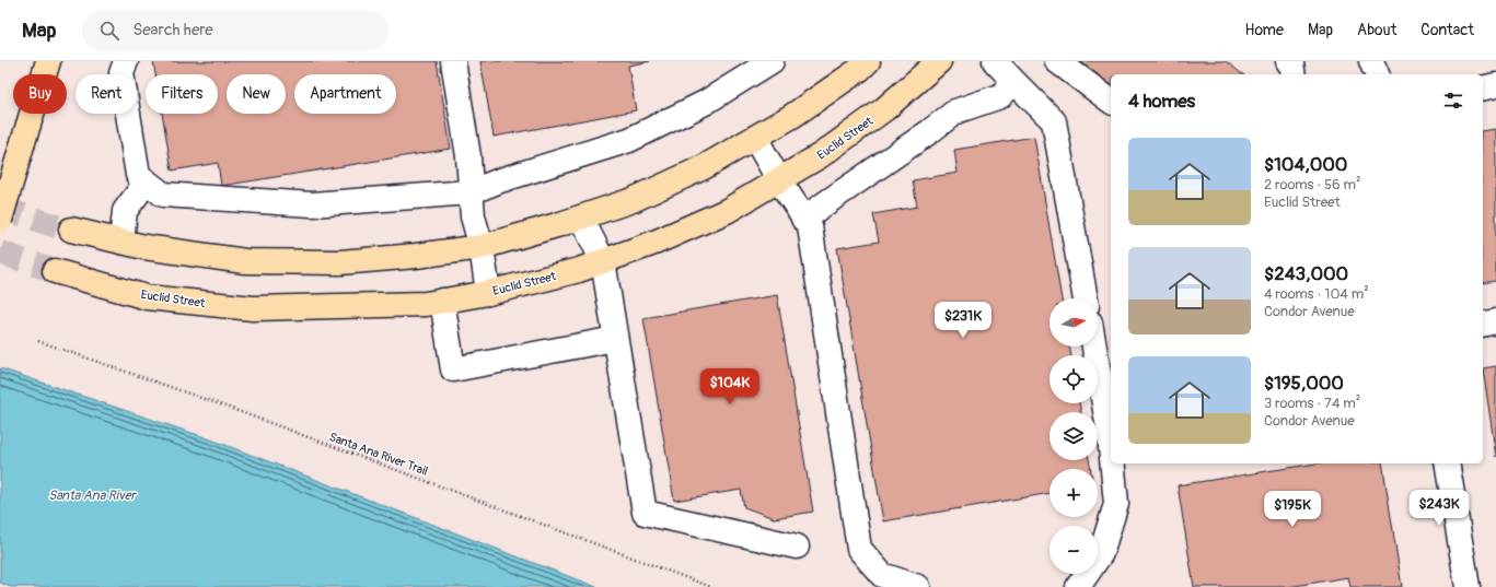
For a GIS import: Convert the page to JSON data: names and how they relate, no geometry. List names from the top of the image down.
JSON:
{
  "streets": {
    "main road": ["Euclid Street"],
    "path": ["Santa Ana River Trail"]
  },
  "water": ["Santa Ana River"],
  "north": "right",
  "page": {
    "header": "Map",
    "search": "Search here",
    "nav": [
      "Home",
      "Map",
      "About",
      "Contact"
    ],
    "chip": [
      "Buy",
      "Rent",
      "Filters",
      "New",
      "Apartment"
    ],
    "heading": "4 homes",
    "list": [
      {
        "name": "$104,000",
        "note": "2 rooms · 56 m² · Euclid Street"
      },
      {
        "name": "$243,000",
        "note": "4 rooms · 104 m² · Condor Avenue"
      },
      {
        "name": "$195,000",
        "note": "3 rooms · 74 m² · Condor Avenue"
      }
    ],
    "map_buttons": ["+", "−"],
    "price": [
      "$231K",
      "$104K",
      "$243K",
      "$195K"
    ]
  }
}
